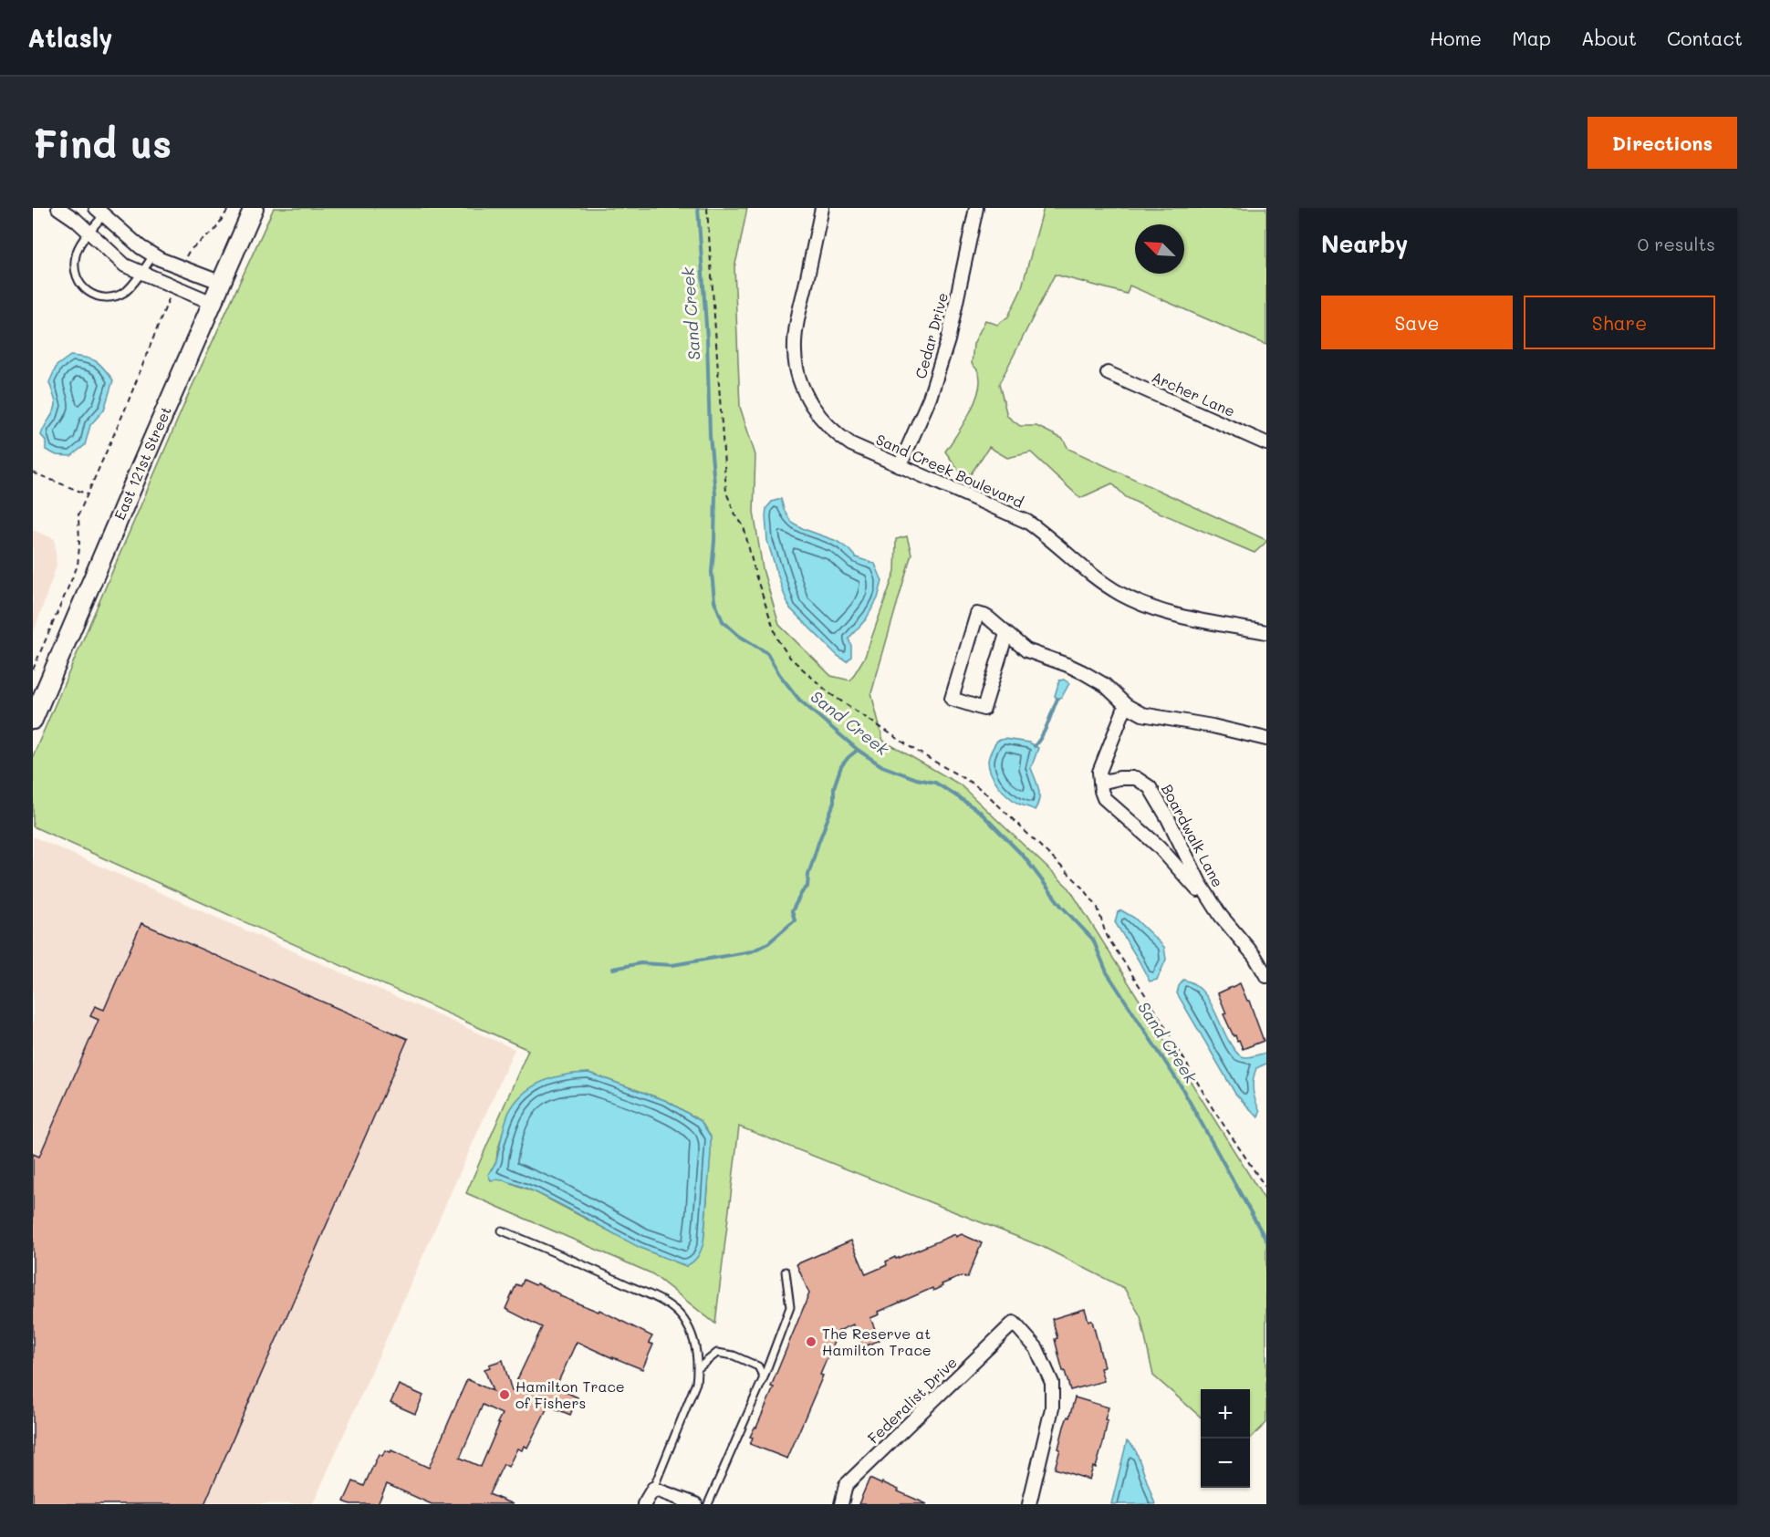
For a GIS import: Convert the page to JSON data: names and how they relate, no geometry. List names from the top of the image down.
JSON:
{
  "streets": {
    "street": [
      "Cedar Drive",
      "Archer Lane",
      "East 121st Street",
      "Sand Creek Boulevard",
      "Boardwalk Lane",
      "Federalist Drive"
    ]
  },
  "crossings": [
    ["Cedar Drive", "Sand Creek Boulevard"]
  ],
  "water": ["Sand Creek"],
  "places": ["The Reserve at Hamilton Trace", "Hamilton Trace of Fishers"],
  "north": "top left",
  "page": {
    "header": "Atlasly",
    "nav": [
      "Home",
      "Map",
      "About",
      "Contact"
    ],
    "buttons": [
      "Directions",
      ["Save", "Share"]
    ],
    "title": "Find us",
    "heading": ["Nearby", "0 results"],
    "map_buttons": ["+", "−"]
  }
}
